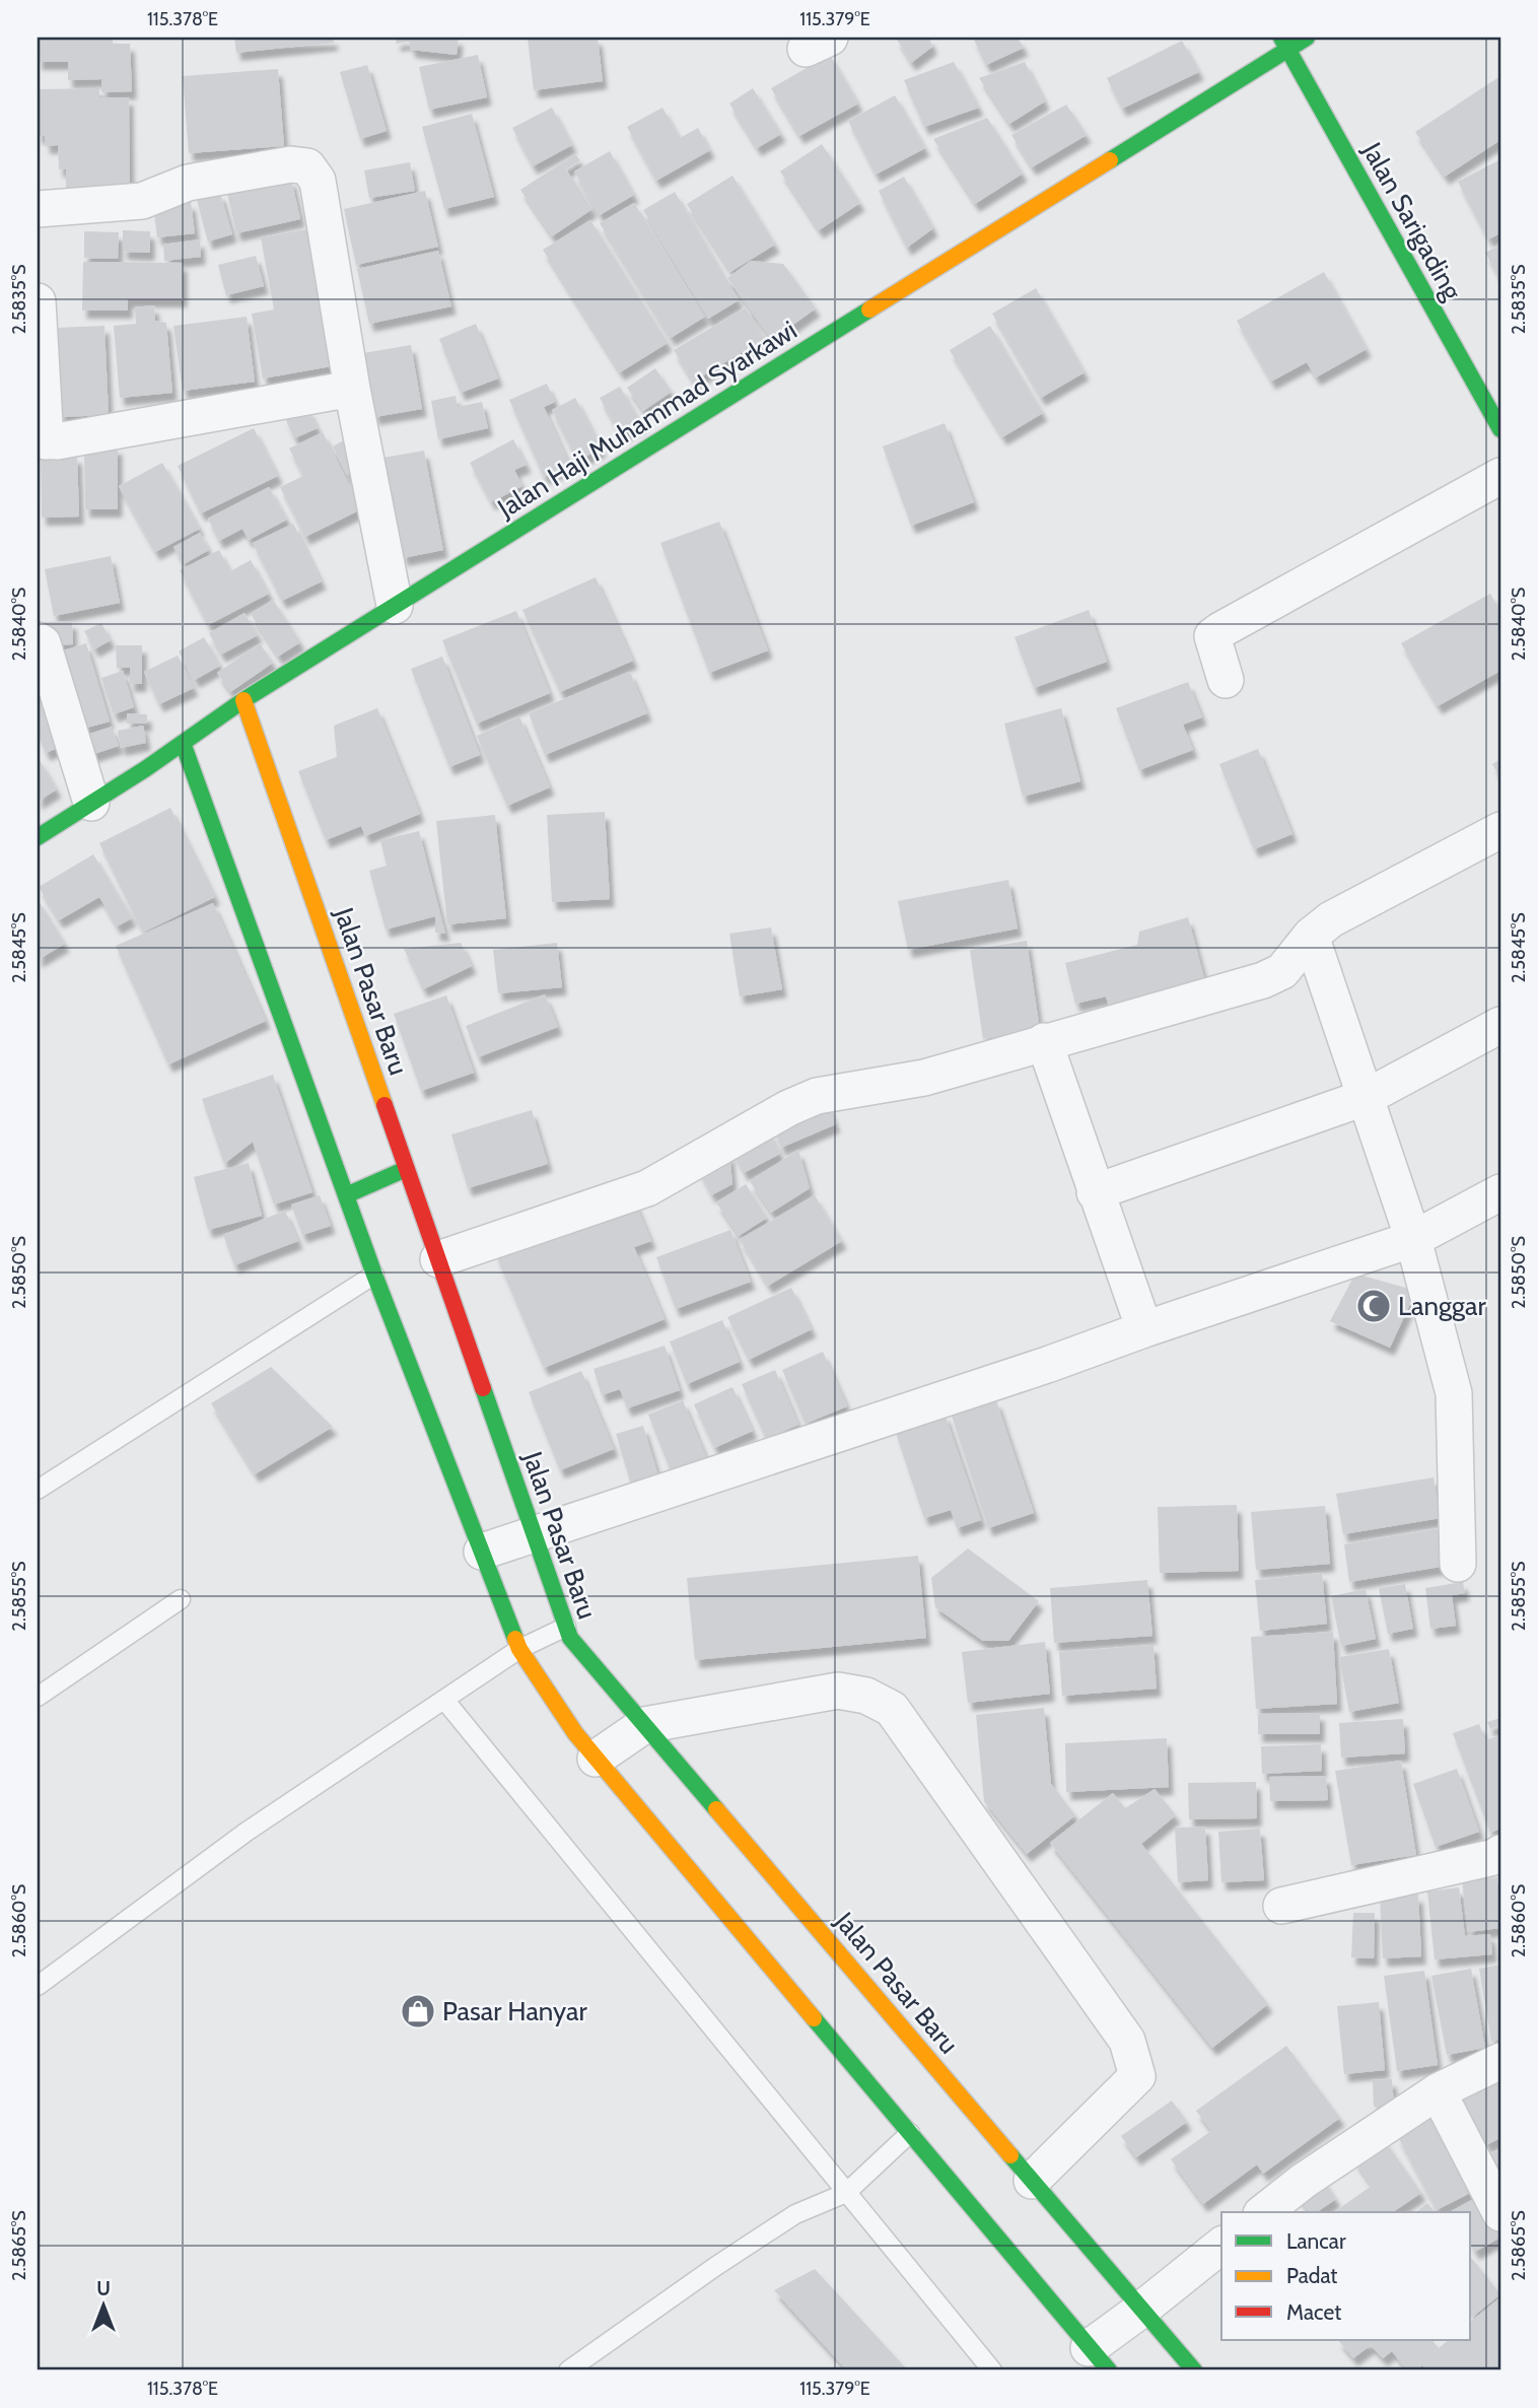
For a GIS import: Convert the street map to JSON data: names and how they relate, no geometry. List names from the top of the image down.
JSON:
{
  "streets": {
    "street": ["Jalan Sarigading", "Jalan Haji Muhammad Syarkawi", "Jalan Pasar Baru"]
  },
  "crossings": [
    ["Jalan Sarigading", "Jalan Haji Muhammad Syarkawi"],
    ["Jalan Haji Muhammad Syarkawi", "Jalan Pasar Baru"]
  ],
  "places": {
    "mosque": ["Langgar"],
    "shop": ["Pasar Hanyar"]
  },
  "legend": ["Lancar", "Padat", "Macet"],
  "north": "top",
  "coordinates": [
    "115.378°E",
    "115.379°E",
    "2.5835°S",
    "2.5840°S",
    "2.5845°S",
    "2.5850°S",
    "2.5855°S",
    "2.5860°S",
    "2.5865°S"
  ]
}
